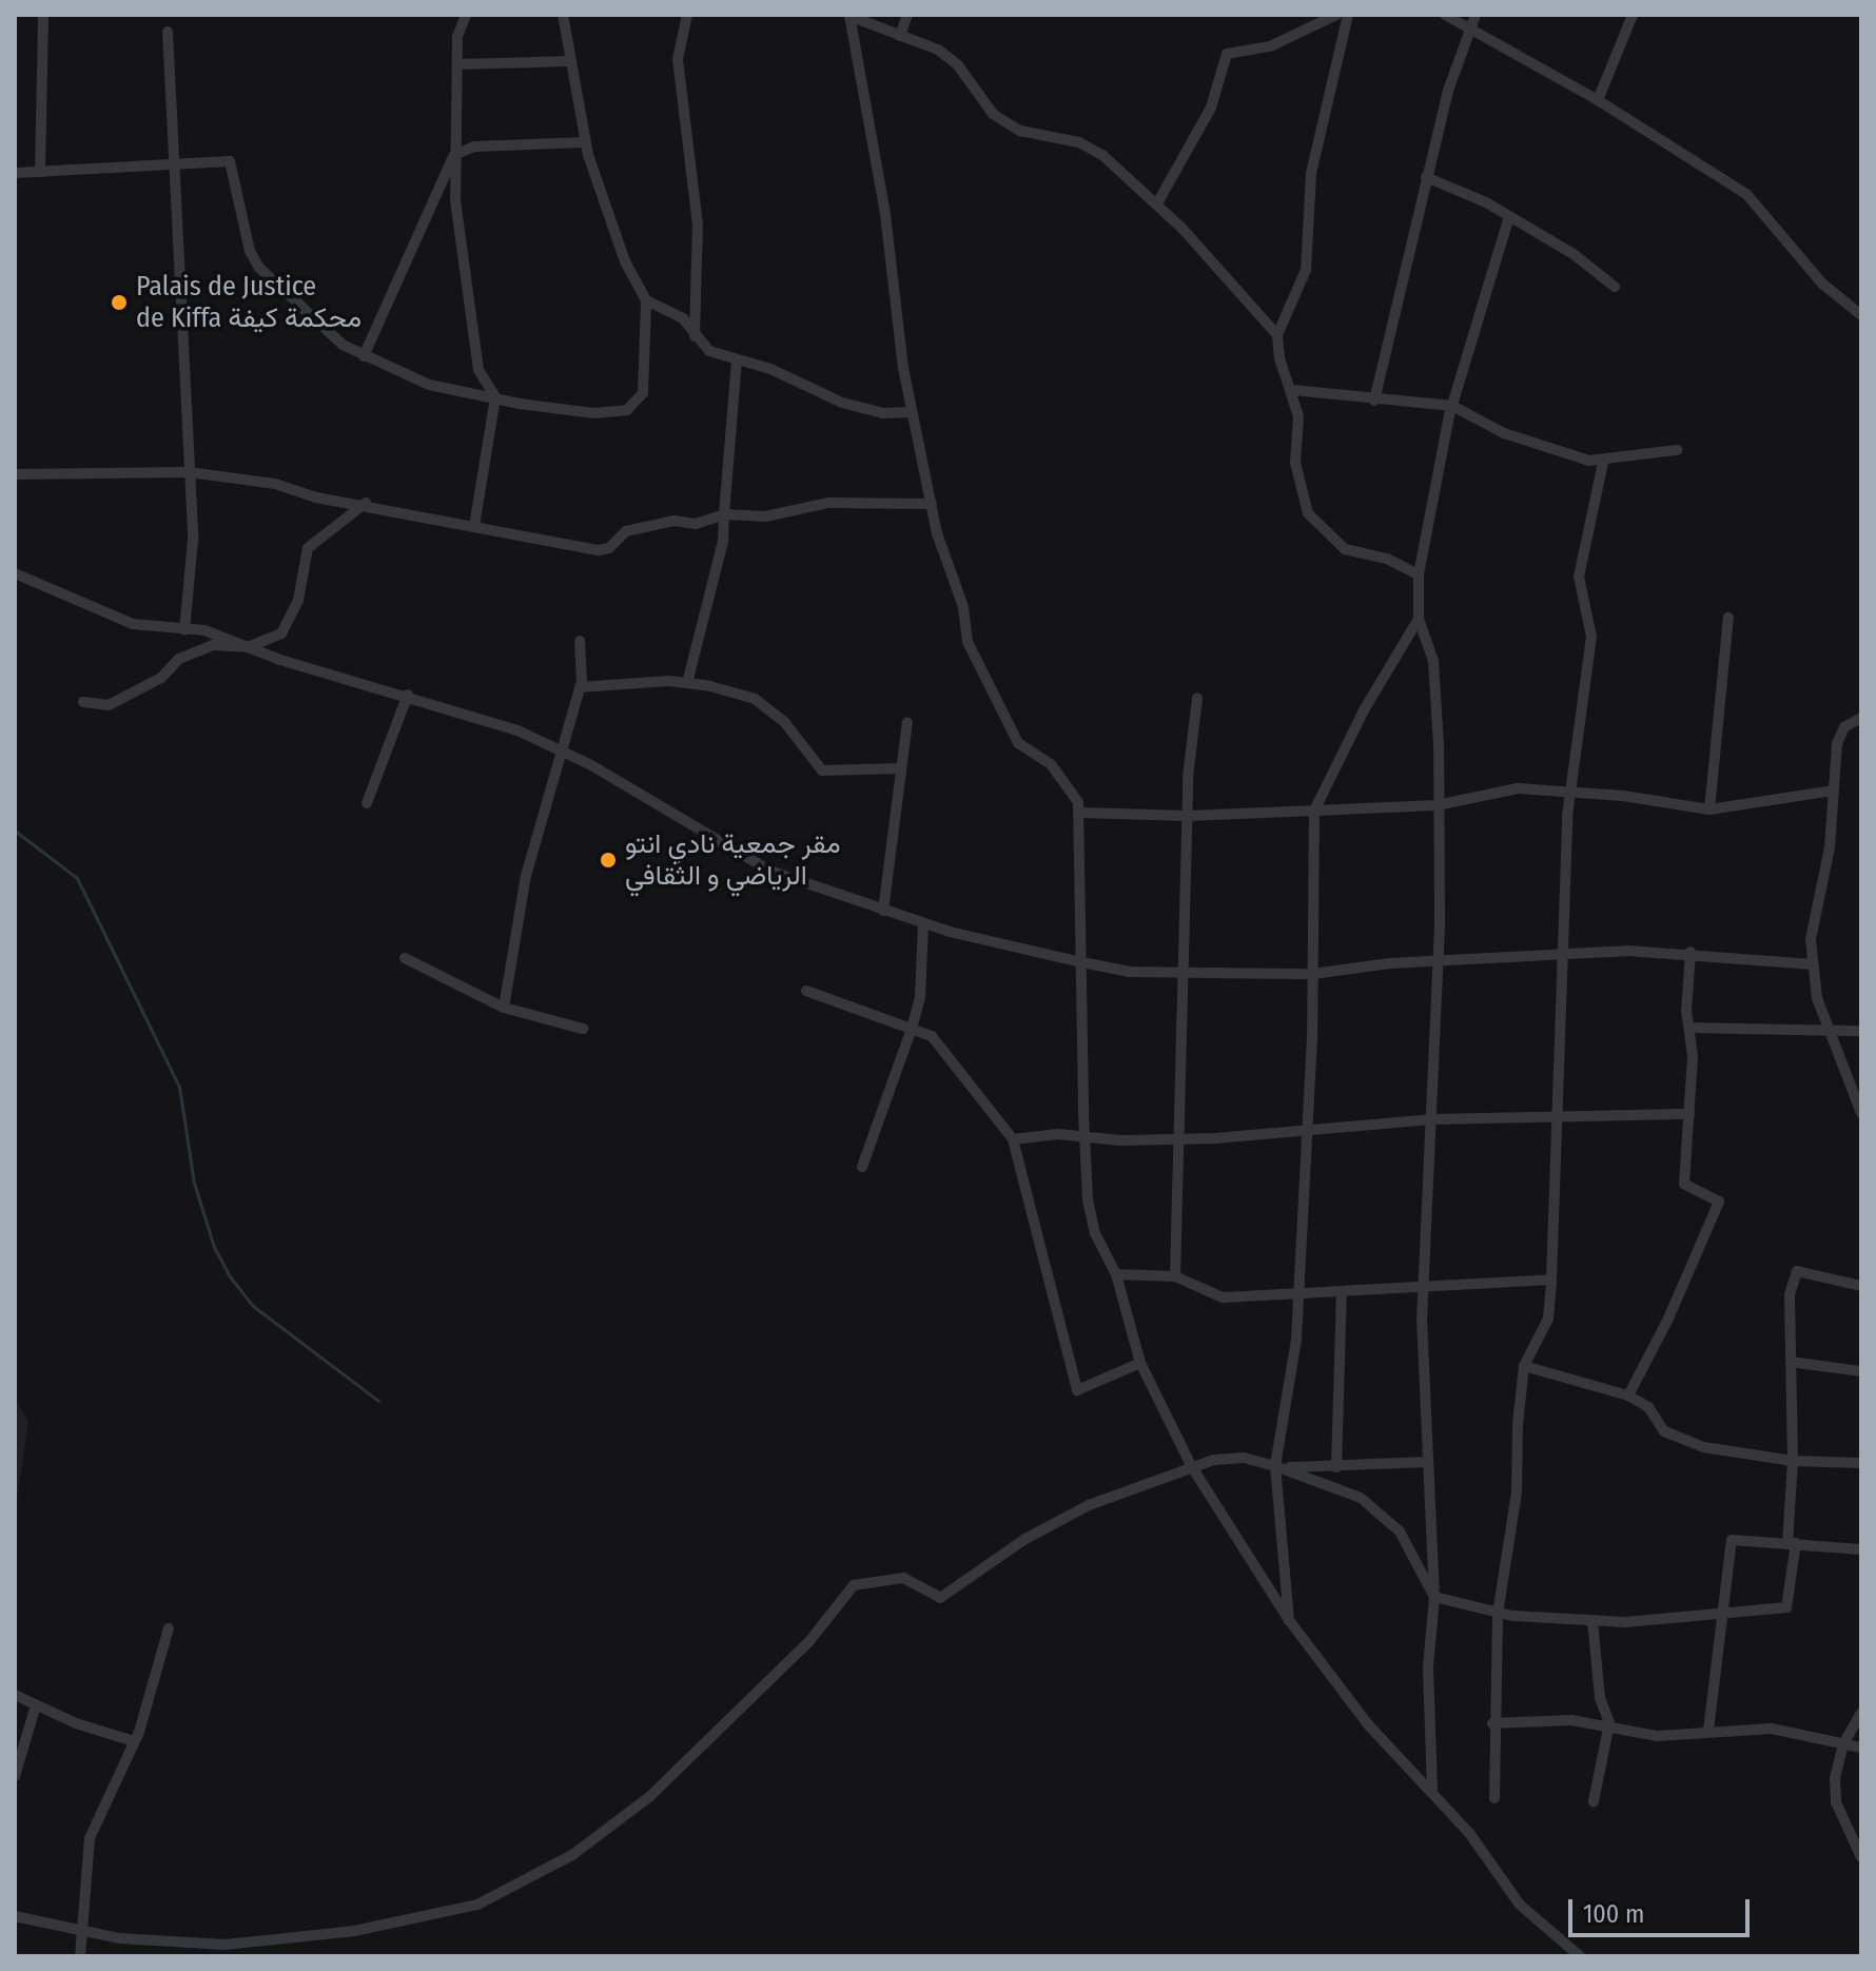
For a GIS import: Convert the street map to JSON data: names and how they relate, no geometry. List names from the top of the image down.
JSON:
{
  "places": ["Palais de Justice de Kiffa محكمة كيفة", "مقر جمعية نادي انتو الرياضي و الثقافي"],
  "scale_bar": "100 m"
}
